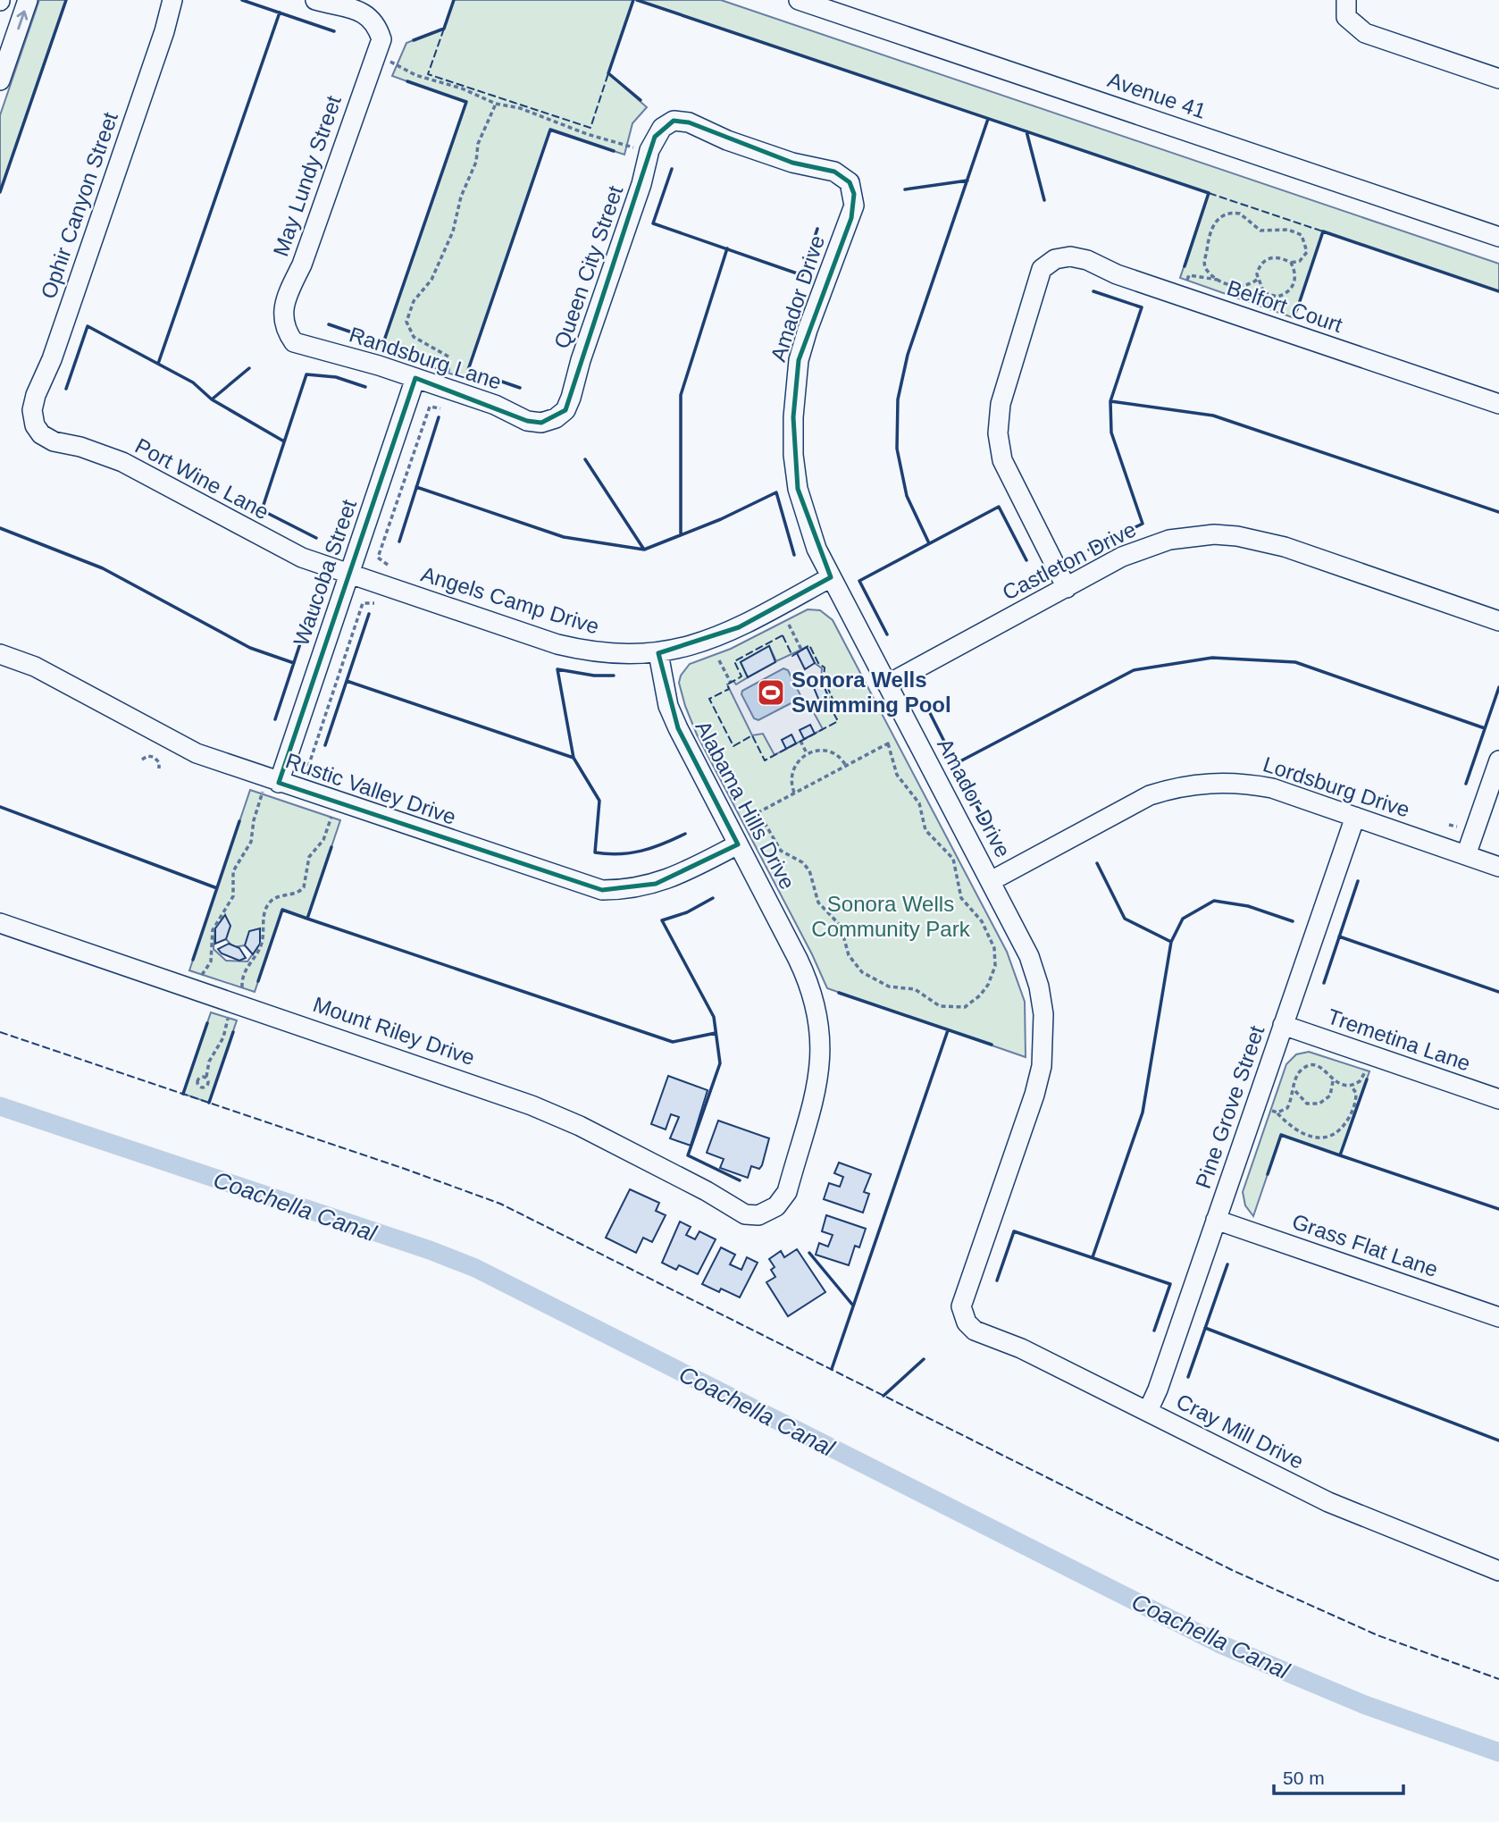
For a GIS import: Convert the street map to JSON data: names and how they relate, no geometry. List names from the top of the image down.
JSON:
{
  "streets": {
    "street": [
      "Avenue 41",
      "May Lundy Street",
      "Ophir Canyon Street",
      "Queen City Street",
      "Amador Drive",
      "Belfort Court",
      "Randsburg Lane",
      "Port Wine Lane",
      "Castleton Drive",
      "Waucoba Street",
      "Angels Camp Drive",
      "Lordsburg Drive",
      "Rustic Valley Drive",
      "Alabama Hills Drive",
      "Mount Riley Drive",
      "Tremetina Lane",
      "Pine Grove Street",
      "Grass Flat Lane",
      "Cray Mill Drive"
    ]
  },
  "crossings": [
    ["May Lundy Street", "Randsburg Lane"],
    ["Ophir Canyon Street", "Port Wine Lane"],
    ["Queen City Street", "Amador Drive"],
    ["Queen City Street", "Randsburg Lane"],
    ["Amador Drive", "Castleton Drive"],
    ["Amador Drive", "Angels Camp Drive"],
    ["Amador Drive", "Lordsburg Drive"],
    ["Amador Drive", "Cray Mill Drive"],
    ["Belfort Court", "Castleton Drive"],
    ["Randsburg Lane", "Waucoba Street"],
    ["Port Wine Lane", "Waucoba Street"],
    ["Port Wine Lane", "Angels Camp Drive"],
    ["Waucoba Street", "Angels Camp Drive"],
    ["Waucoba Street", "Rustic Valley Drive"],
    ["Angels Camp Drive", "Alabama Hills Drive"],
    ["Lordsburg Drive", "Pine Grove Street"],
    ["Rustic Valley Drive", "Alabama Hills Drive"],
    ["Alabama Hills Drive", "Mount Riley Drive"],
    ["Tremetina Lane", "Pine Grove Street"],
    ["Pine Grove Street", "Grass Flat Lane"],
    ["Pine Grove Street", "Cray Mill Drive"]
  ],
  "water": ["Coachella Canal"],
  "parks": ["Sonora Wells Community Park"],
  "places": {
    "sports": ["Sonora Wells Swimming Pool"]
  },
  "scale_bar": "50 m"
}
